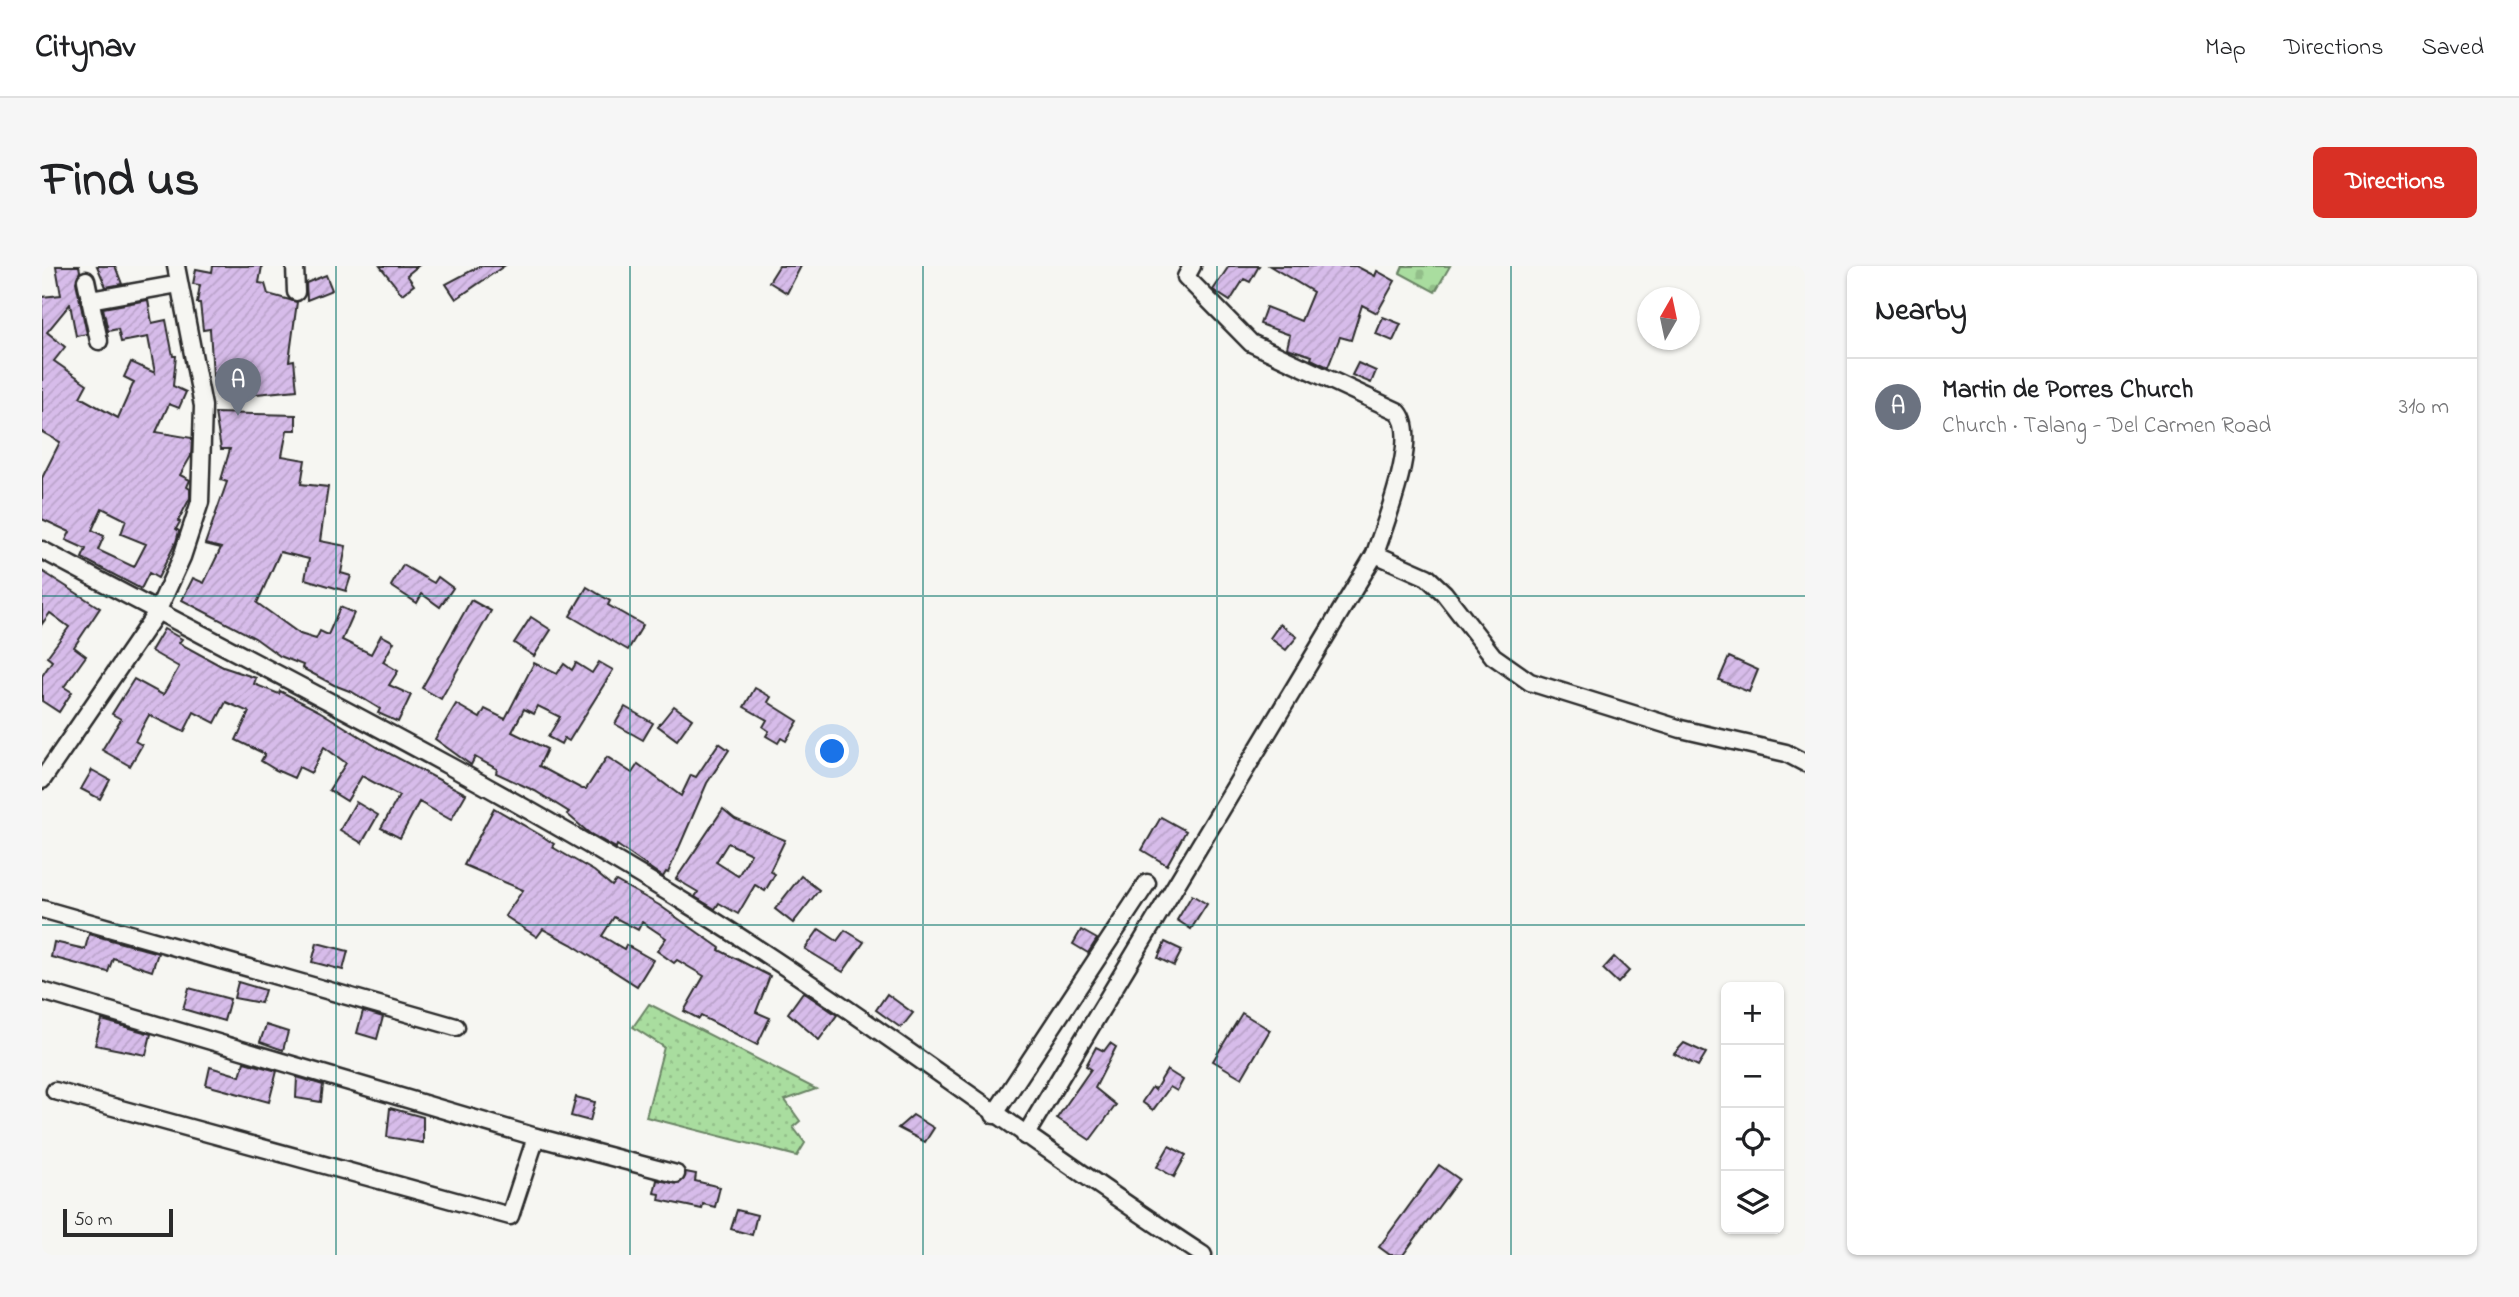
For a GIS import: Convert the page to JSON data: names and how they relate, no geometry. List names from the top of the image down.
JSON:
{
  "scale_bar": "50 m",
  "north": "top",
  "page": {
    "header": "Citynav",
    "nav": ["Map", "Directions", "Saved"],
    "title": "Find us",
    "buttons": "Directions",
    "heading": "Nearby",
    "list": [
      {
        "mark": "A",
        "name": "Martin de Porres Church",
        "note": "Church · Talang - Del Carmen Road",
        "value": "310 m"
      }
    ],
    "pins": "A",
    "map_buttons": ["+", "−"],
    "scale": "50 m"
  }
}
